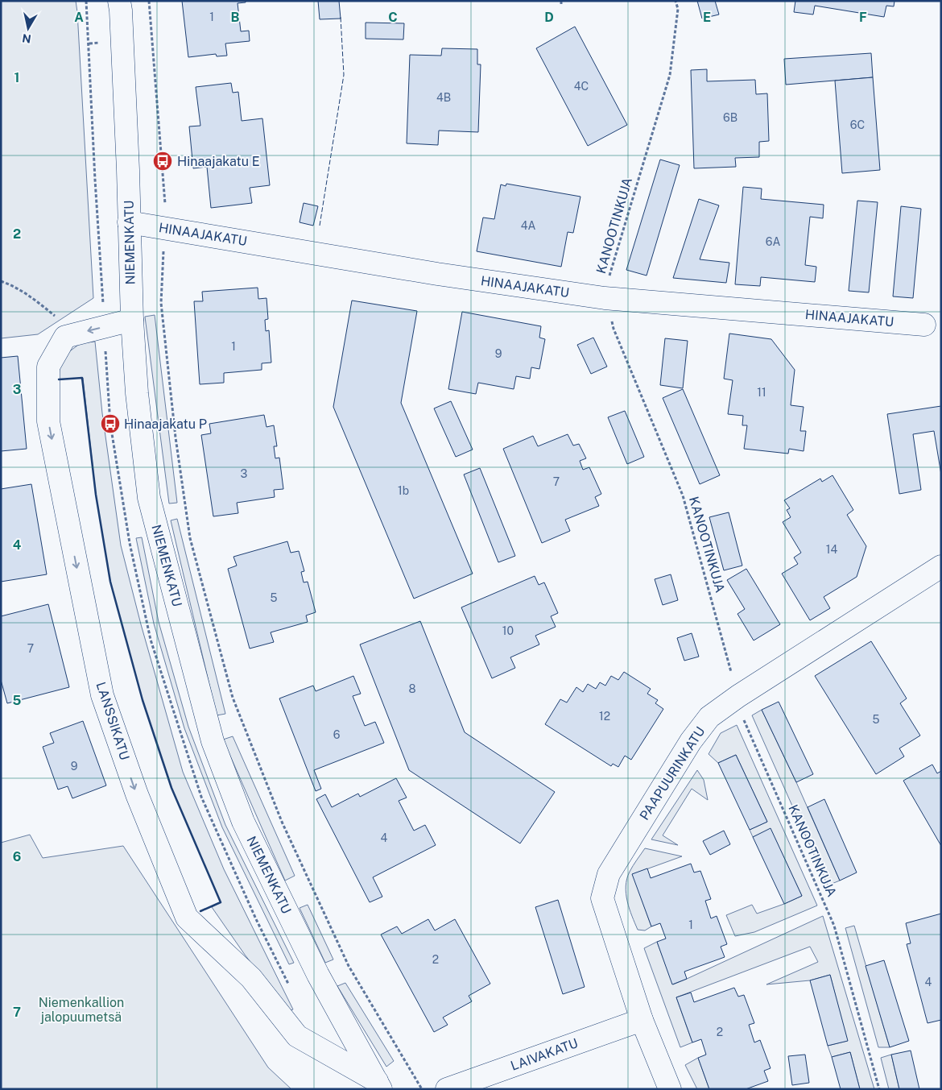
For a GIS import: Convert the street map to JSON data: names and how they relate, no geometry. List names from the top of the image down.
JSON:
{
  "streets": {
    "street": [
      "HINAAJAKATU",
      "NIEMENKATU",
      "LANSSIKATU",
      "PAAPUURINKATU",
      "LAIVAKATU"
    ],
    "path": ["KANOOTINKUJA"]
  },
  "crossings": [
    ["KANOOTINKUJA", "HINAAJAKATU"],
    ["KANOOTINKUJA", "PAAPUURINKATU"],
    ["HINAAJAKATU", "NIEMENKATU"],
    ["NIEMENKATU", "LANSSIKATU"],
    ["PAAPUURINKATU", "LAIVAKATU"]
  ],
  "one_way": ["LANSSIKATU"],
  "parks": ["Niemenkallion jalopuumetsä"],
  "places": {
    "bus stop": ["Hinaajakatu E", "Hinaajakatu P"]
  },
  "house_numbers": [
    "1",
    "4C",
    "4B",
    "6B",
    "6C",
    "4A",
    "6A",
    "1",
    "9",
    "11",
    "3",
    "7",
    "1b",
    "14",
    "5",
    "10",
    "7",
    "8",
    "12",
    "5",
    "6",
    "9",
    "4",
    "1",
    "2",
    "4",
    "2"
  ],
  "north": "bottom",
  "grid": {
    "columns": [
      "A",
      "B",
      "C",
      "D",
      "E",
      "F"
    ],
    "rows": [
      "1",
      "2",
      "3",
      "4",
      "5",
      "6",
      "7"
    ]
  }
}
